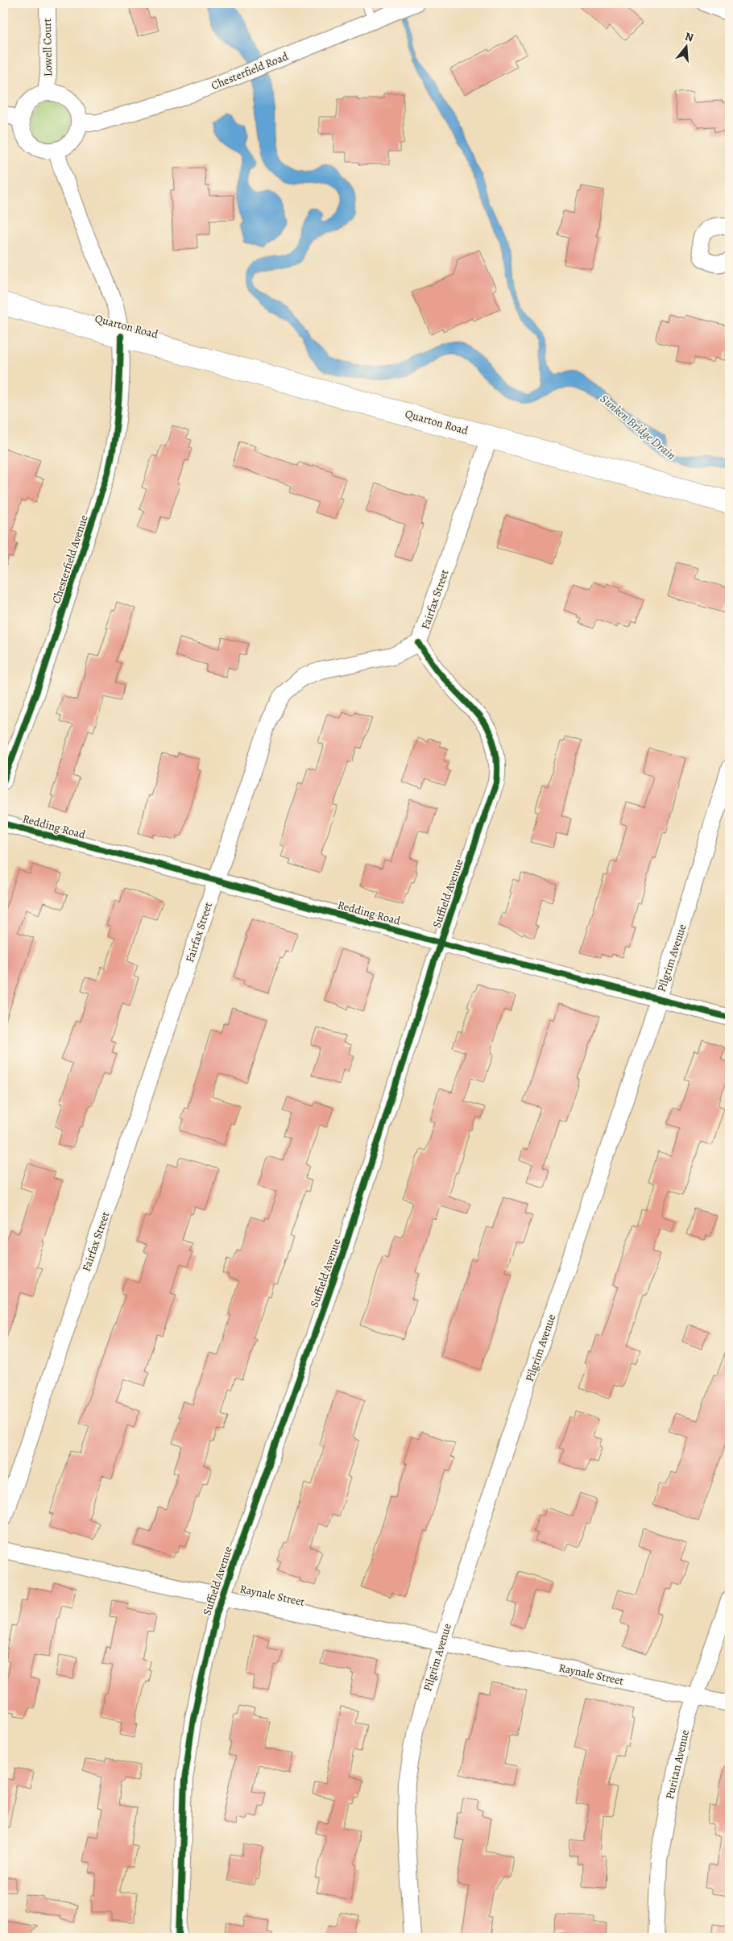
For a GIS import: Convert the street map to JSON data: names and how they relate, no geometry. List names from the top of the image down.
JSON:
{
  "streets": {
    "street": [
      "Lowell Court",
      "Chesterfield Road",
      "Quarton Road",
      "Chesterfield Avenue",
      "Fairfax Street",
      "Redding Road",
      "Suffield Avenue",
      "Pilgrim Avenue",
      "Raynale Street",
      "Puritan Avenue"
    ]
  },
  "crossings": [
    ["Lowell Court", "Chesterfield Road"],
    ["Quarton Road", "Chesterfield Avenue"],
    ["Quarton Road", "Fairfax Street"],
    ["Fairfax Street", "Redding Road"],
    ["Fairfax Street", "Suffield Avenue"],
    ["Redding Road", "Suffield Avenue"],
    ["Redding Road", "Pilgrim Avenue"],
    ["Suffield Avenue", "Raynale Street"],
    ["Pilgrim Avenue", "Raynale Street"],
    ["Raynale Street", "Puritan Avenue"]
  ],
  "water": ["Sunken Bridge Drain"],
  "north": "top"
}
